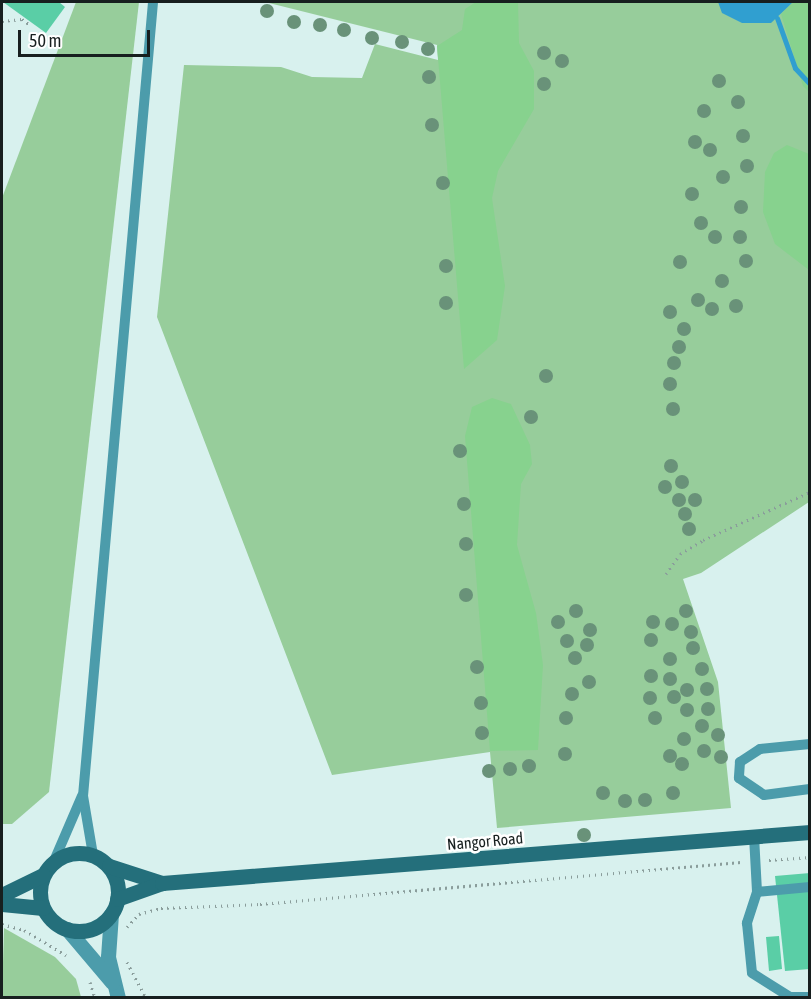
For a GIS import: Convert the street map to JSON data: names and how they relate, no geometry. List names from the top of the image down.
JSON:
{
  "streets": {
    "main road": ["Nangor Road"]
  },
  "scale_bar": "50 m"
}
